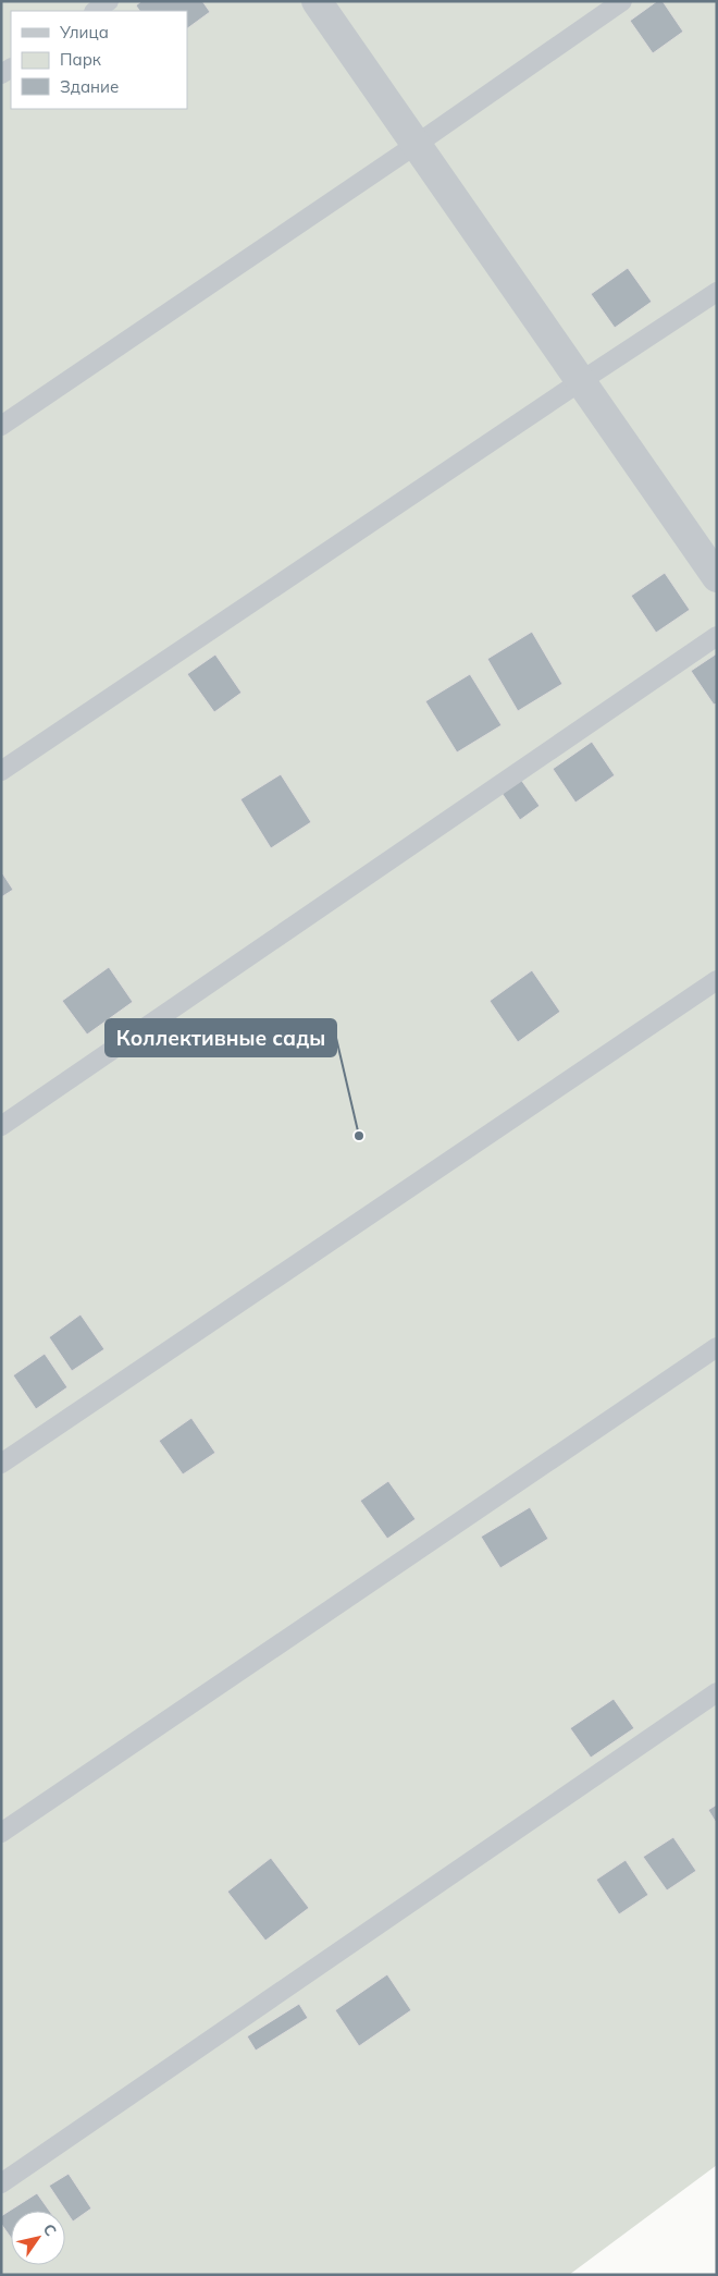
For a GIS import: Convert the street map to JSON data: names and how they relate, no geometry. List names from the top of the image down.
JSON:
{
  "places": ["Коллективные сады"],
  "legend": ["Улица", "Парк", "Здание"],
  "north": "top right"
}
